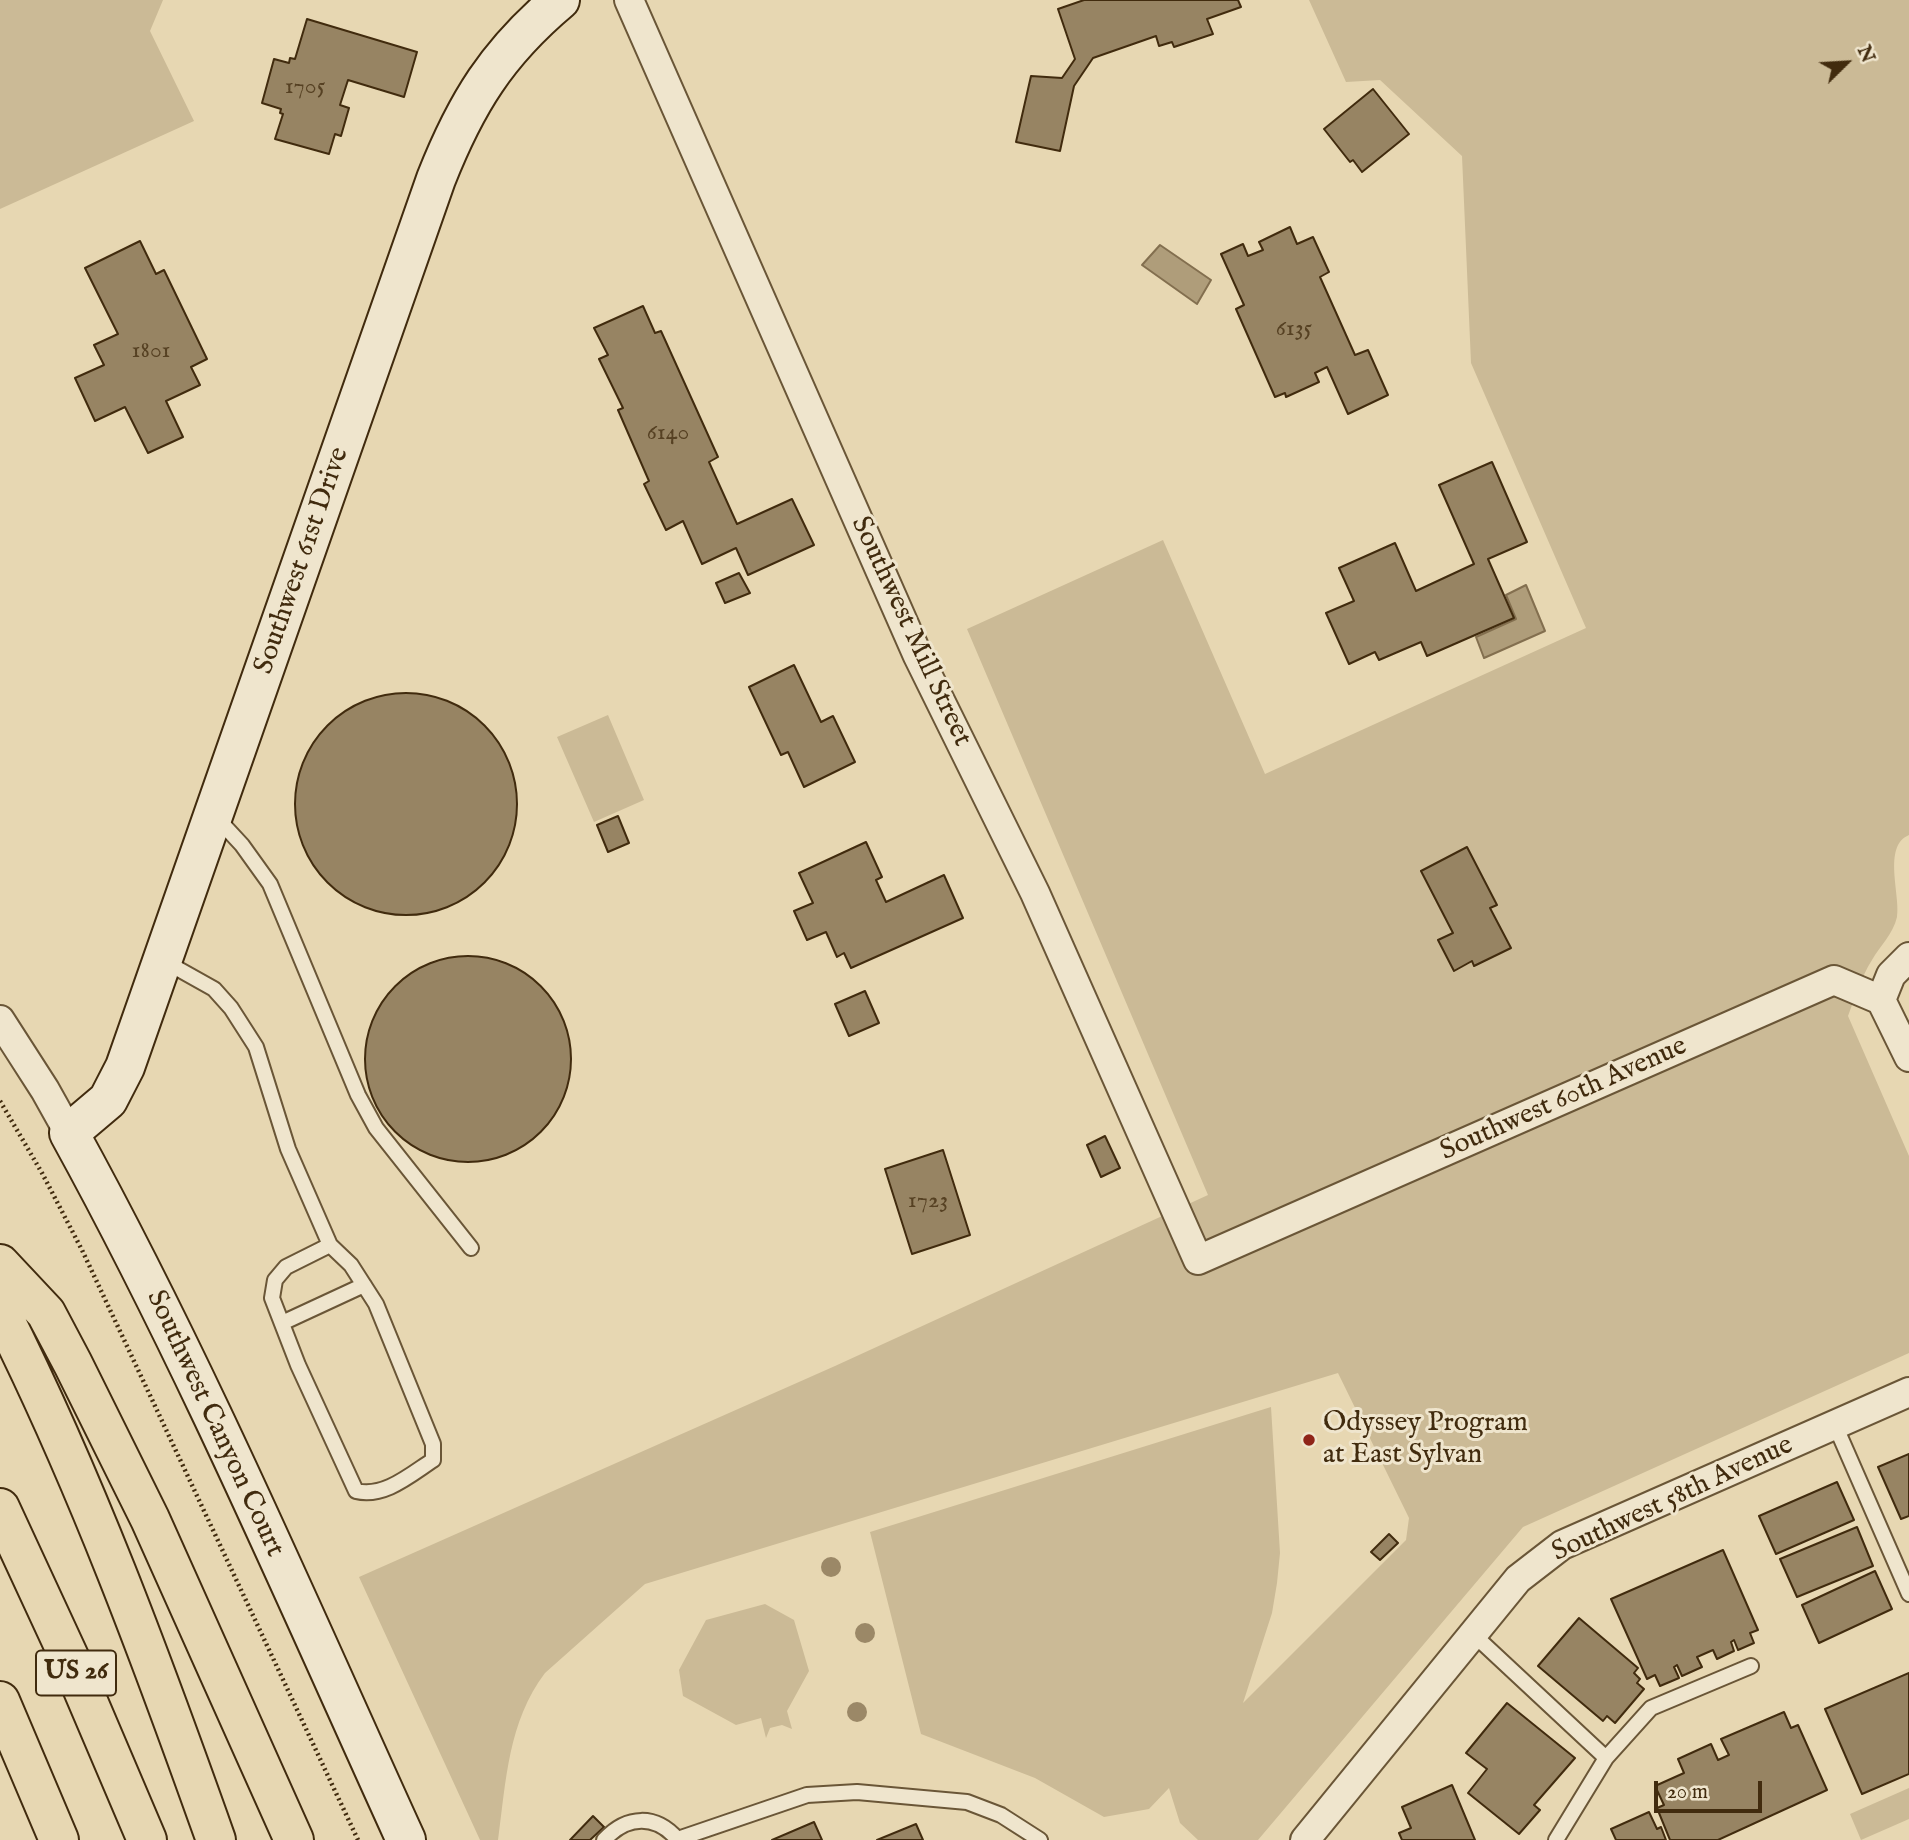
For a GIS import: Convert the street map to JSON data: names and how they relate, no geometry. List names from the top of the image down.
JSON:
{
  "streets": {
    "highway": ["US 26"],
    "street": [
      "Southwest 61st Drive",
      "Southwest Mill Street",
      "Southwest 60th Avenue",
      "Southwest Canyon Court",
      "Southwest 58th Avenue"
    ]
  },
  "crossings": [
    ["Southwest 61st Drive", "Southwest Canyon Court"],
    ["Southwest Mill Street", "Southwest 60th Avenue"]
  ],
  "places": ["Odyssey Program at East Sylvan"],
  "house_numbers": [
    "1705",
    "6135",
    "1801",
    "6140",
    "1723"
  ],
  "scale_bar": "20 m",
  "north": "top right"
}
